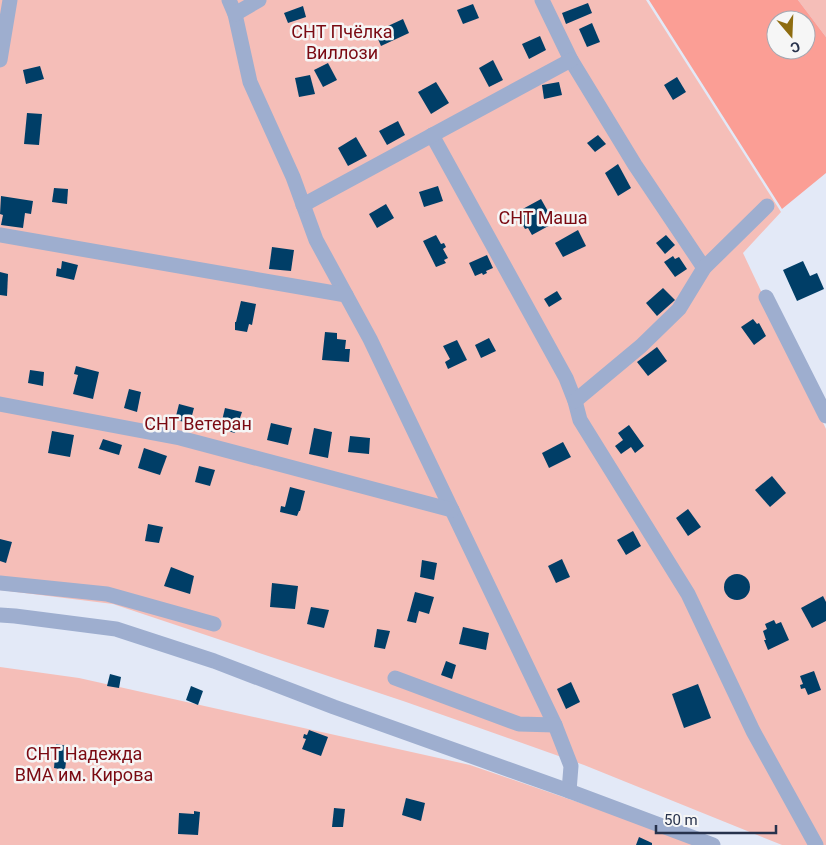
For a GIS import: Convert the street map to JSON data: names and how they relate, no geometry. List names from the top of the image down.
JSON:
{
  "parks": [
    "СНТ Пчёлка Виллози",
    "СНТ Маша",
    "СНТ Ветеран",
    "СНТ Надежда ВМА им. Кирова"
  ],
  "scale_bar": "50 m",
  "north": "bottom"
}
